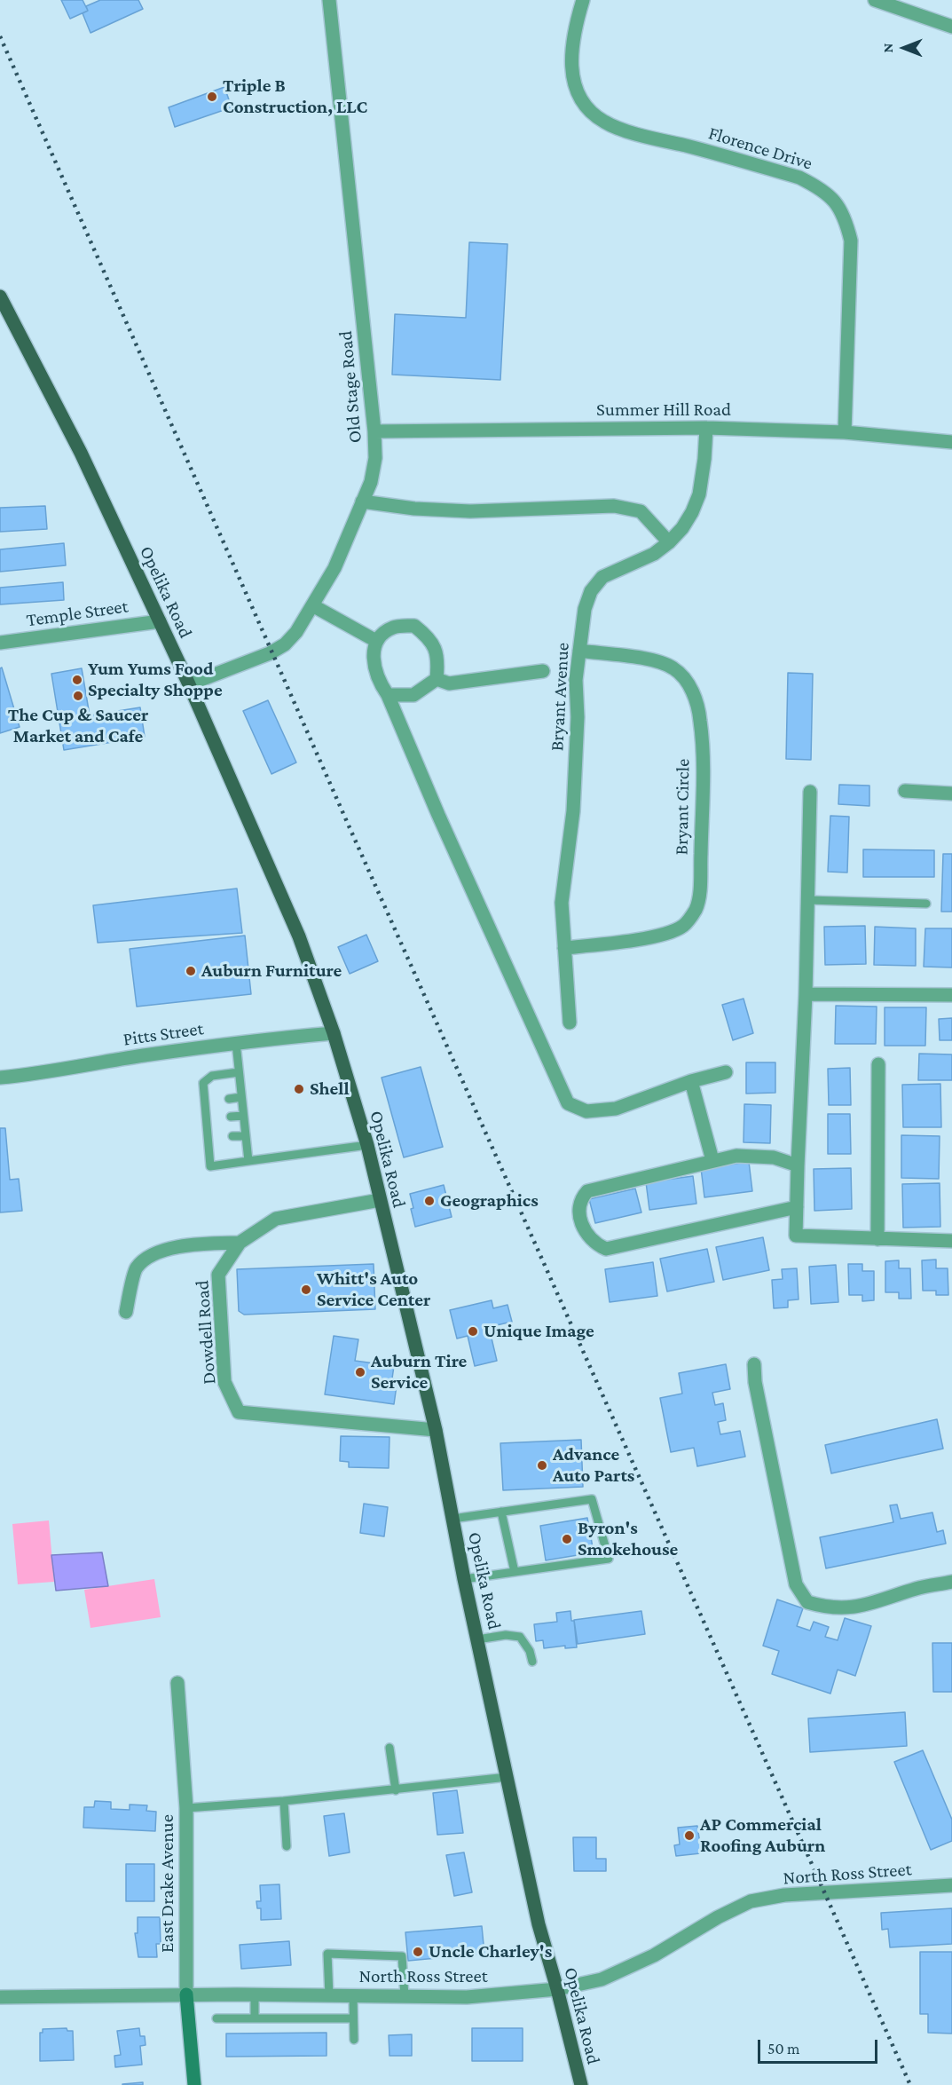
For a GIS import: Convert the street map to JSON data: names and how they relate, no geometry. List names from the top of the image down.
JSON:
{
  "streets": {
    "main road": ["Opelika Road"],
    "street": [
      "Florence Drive",
      "Old Stage Road",
      "Summer Hill Road",
      "Temple Street",
      "Bryant Avenue",
      "Bryant Circle",
      "Pitts Street",
      "Dowdell Road",
      "North Ross Street",
      "East Drake Avenue"
    ]
  },
  "crossings": [
    ["Florence Drive", "Summer Hill Road"],
    ["Old Stage Road", "Summer Hill Road"],
    ["Old Stage Road", "Opelika Road"],
    ["Summer Hill Road", "Bryant Avenue"],
    ["Opelika Road", "Temple Street"],
    ["Opelika Road", "Pitts Street"],
    ["Opelika Road", "Dowdell Road"],
    ["Opelika Road", "North Ross Street"],
    ["Bryant Avenue", "Bryant Circle"],
    ["North Ross Street", "East Drake Avenue"]
  ],
  "places": [
    "Triple B Construction, LLC",
    "Yum Yums Food Specialty Shoppe",
    "The Cup & Saucer Market and Cafe",
    "Auburn Furniture",
    "Shell",
    "Geographics",
    "Whitt's Auto Service Center",
    "Unique Image",
    "Auburn Tire Service",
    "Advance Auto Parts",
    "Byron's Smokehouse",
    "AP Commercial Roofing Auburn",
    "Uncle Charley's"
  ],
  "scale_bar": "50 m",
  "north": "left"
}
